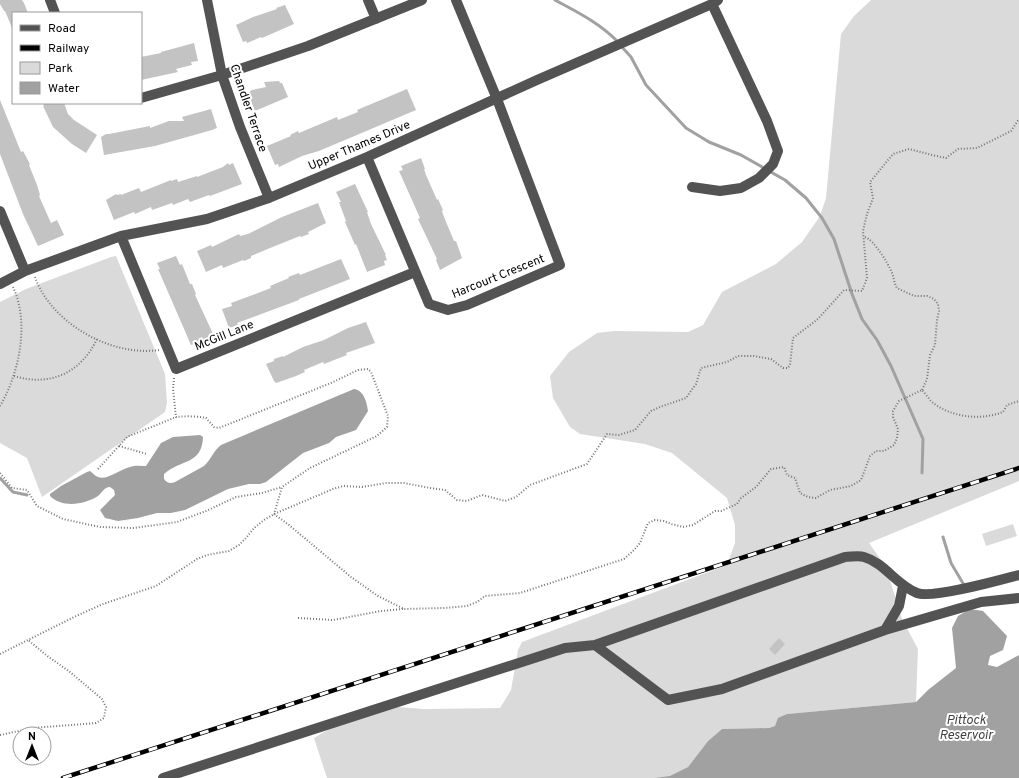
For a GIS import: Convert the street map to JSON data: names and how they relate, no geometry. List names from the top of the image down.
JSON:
{
  "streets": {
    "street": [
      "Chandler Terrace",
      "Upper Thames Drive",
      "Harcourt Crescent",
      "McGill Lane"
    ]
  },
  "crossings": [
    ["Chandler Terrace", "Upper Thames Drive"],
    ["Upper Thames Drive", "Harcourt Crescent"],
    ["Harcourt Crescent", "McGill Lane"]
  ],
  "water": ["Pittock Reservoir"],
  "legend": [
    "Road",
    "Railway",
    "Park",
    "Water"
  ],
  "north": "top"
}
